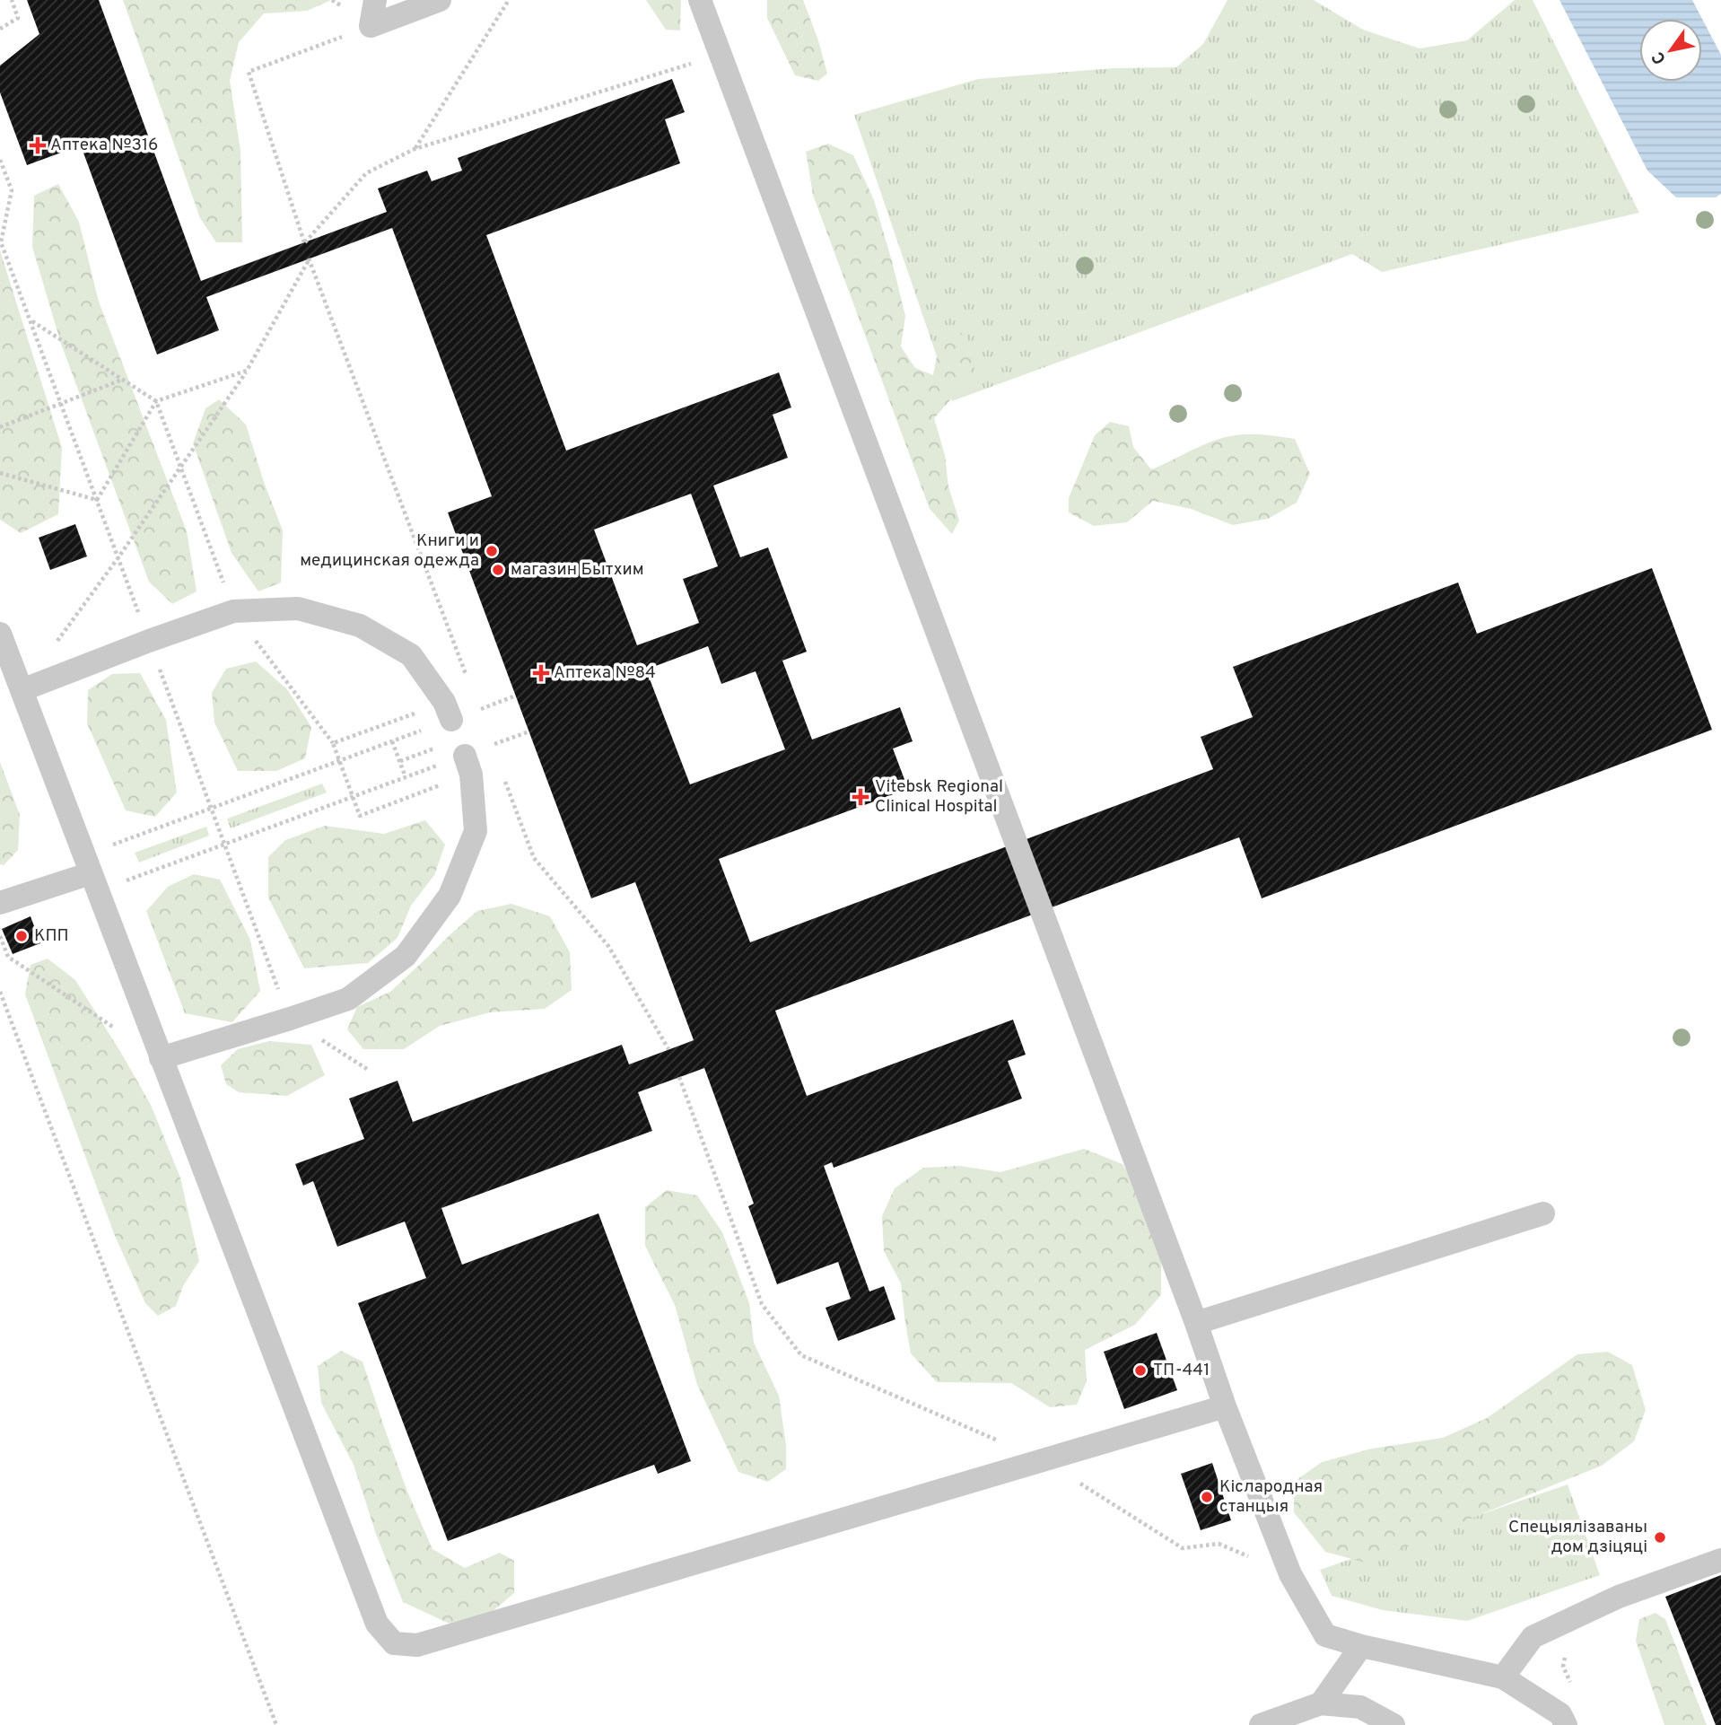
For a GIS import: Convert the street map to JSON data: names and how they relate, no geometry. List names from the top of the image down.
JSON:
{
  "places": {
    "health": ["Аптека №316", "Аптека №84", "Vitebsk Regional Clinical Hospital"],
    "other": [
      "Книги и медицинская одежда",
      "магазин Бытхим",
      "КПП",
      "ТП-441",
      "Кіслародная станцыя",
      "Спецыялізаваны дом дзіцяці"
    ]
  },
  "north": "bottom left"
}
